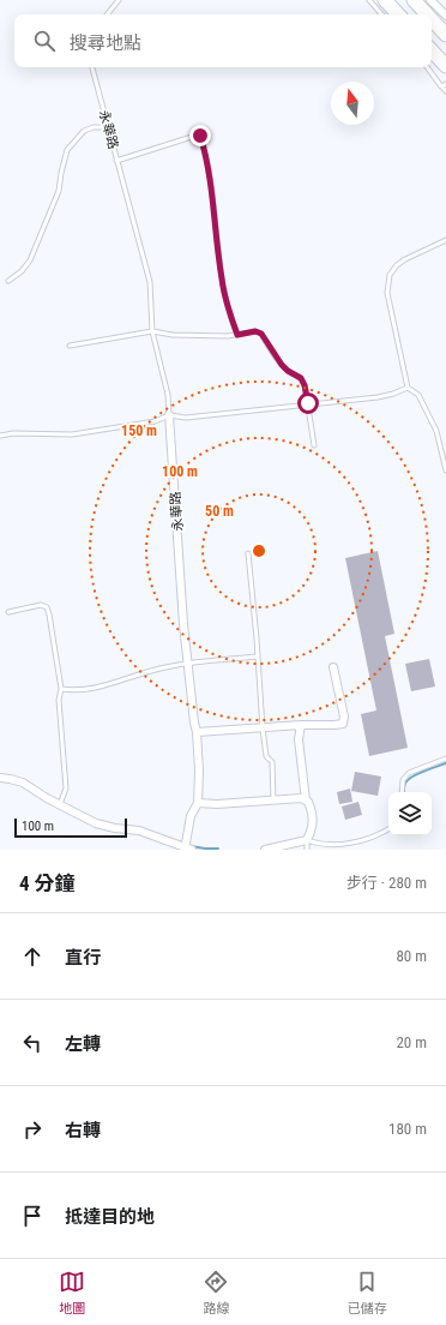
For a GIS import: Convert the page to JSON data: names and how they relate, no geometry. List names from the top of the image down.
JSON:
{
  "streets": {
    "street": ["永華路"]
  },
  "scale_bar": "100 m",
  "north": "top",
  "page": {
    "search": "搜尋地點",
    "scale": "100 m",
    "heading": ["4 分鐘", "步行 · 280 m"],
    "list": [
      ["直行", "80 m"],
      ["左轉", "20 m"],
      ["右轉", "180 m"],
      "抵達目的地"
    ],
    "nav": ["地圖", "路線", "已儲存"]
  },
  "rings": ["150 m", "100 m", "50 m"]
}
